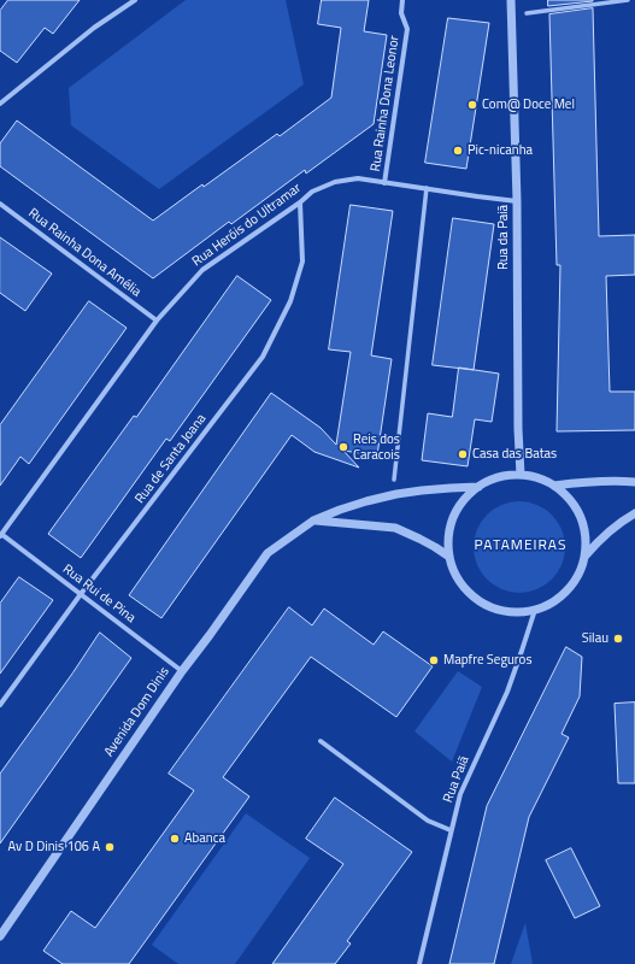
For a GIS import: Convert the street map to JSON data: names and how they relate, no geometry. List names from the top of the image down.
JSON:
{
  "streets": {
    "street": [
      "Rua Rainha Dona Leonor",
      "Rua Heróis do Ultramar",
      "Rua da Paiã",
      "Rua Rainha Dona Amélia",
      "Rua de Santa Joana",
      "Rua Rui de Pina",
      "Avenida Dom Dinis",
      "Rua Paiã"
    ]
  },
  "crossings": [
    ["Rua Rainha Dona Leonor", "Rua Heróis do Ultramar"],
    ["Rua Heróis do Ultramar", "Rua da Paiã"],
    ["Rua Heróis do Ultramar", "Rua Rainha Dona Amélia"],
    ["Rua Heróis do Ultramar", "Rua de Santa Joana"],
    ["Rua Heróis do Ultramar", "Rua Rui de Pina"],
    ["Rua da Paiã", "Avenida Dom Dinis"],
    ["Rua da Paiã", "Rua Paiã"],
    ["Rua de Santa Joana", "Rua Rui de Pina"],
    ["Rua Rui de Pina", "Avenida Dom Dinis"],
    ["Avenida Dom Dinis", "Rua Paiã"]
  ],
  "districts": ["PATAMEIRAS"],
  "places": [
    "Com@ Doce Mel",
    "Pic-nicanha",
    "Reis dos Caracois",
    "Casa das Batas",
    "Silau",
    "Mapfre Seguros",
    "Abanca",
    "Av D Dinis 106 A"
  ]
}
